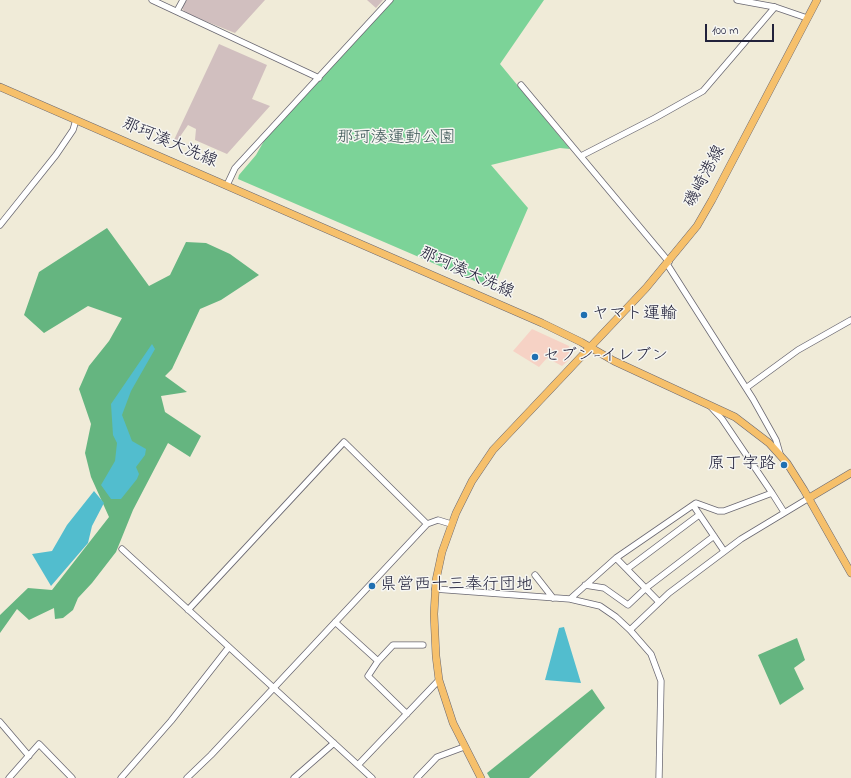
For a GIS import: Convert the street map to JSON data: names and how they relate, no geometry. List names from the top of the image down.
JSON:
{
  "streets": {
    "main road": ["那珂湊大洗線", "磯崎港線"]
  },
  "crossings": [
    ["那珂湊大洗線", "磯崎港線"]
  ],
  "parks": ["那珂湊運動公園"],
  "places": [
    "ヤマト運輸",
    "セブン-イレブン",
    "原丁字路",
    "県営西十三奉行団地"
  ],
  "scale_bar": "100 m"
}
